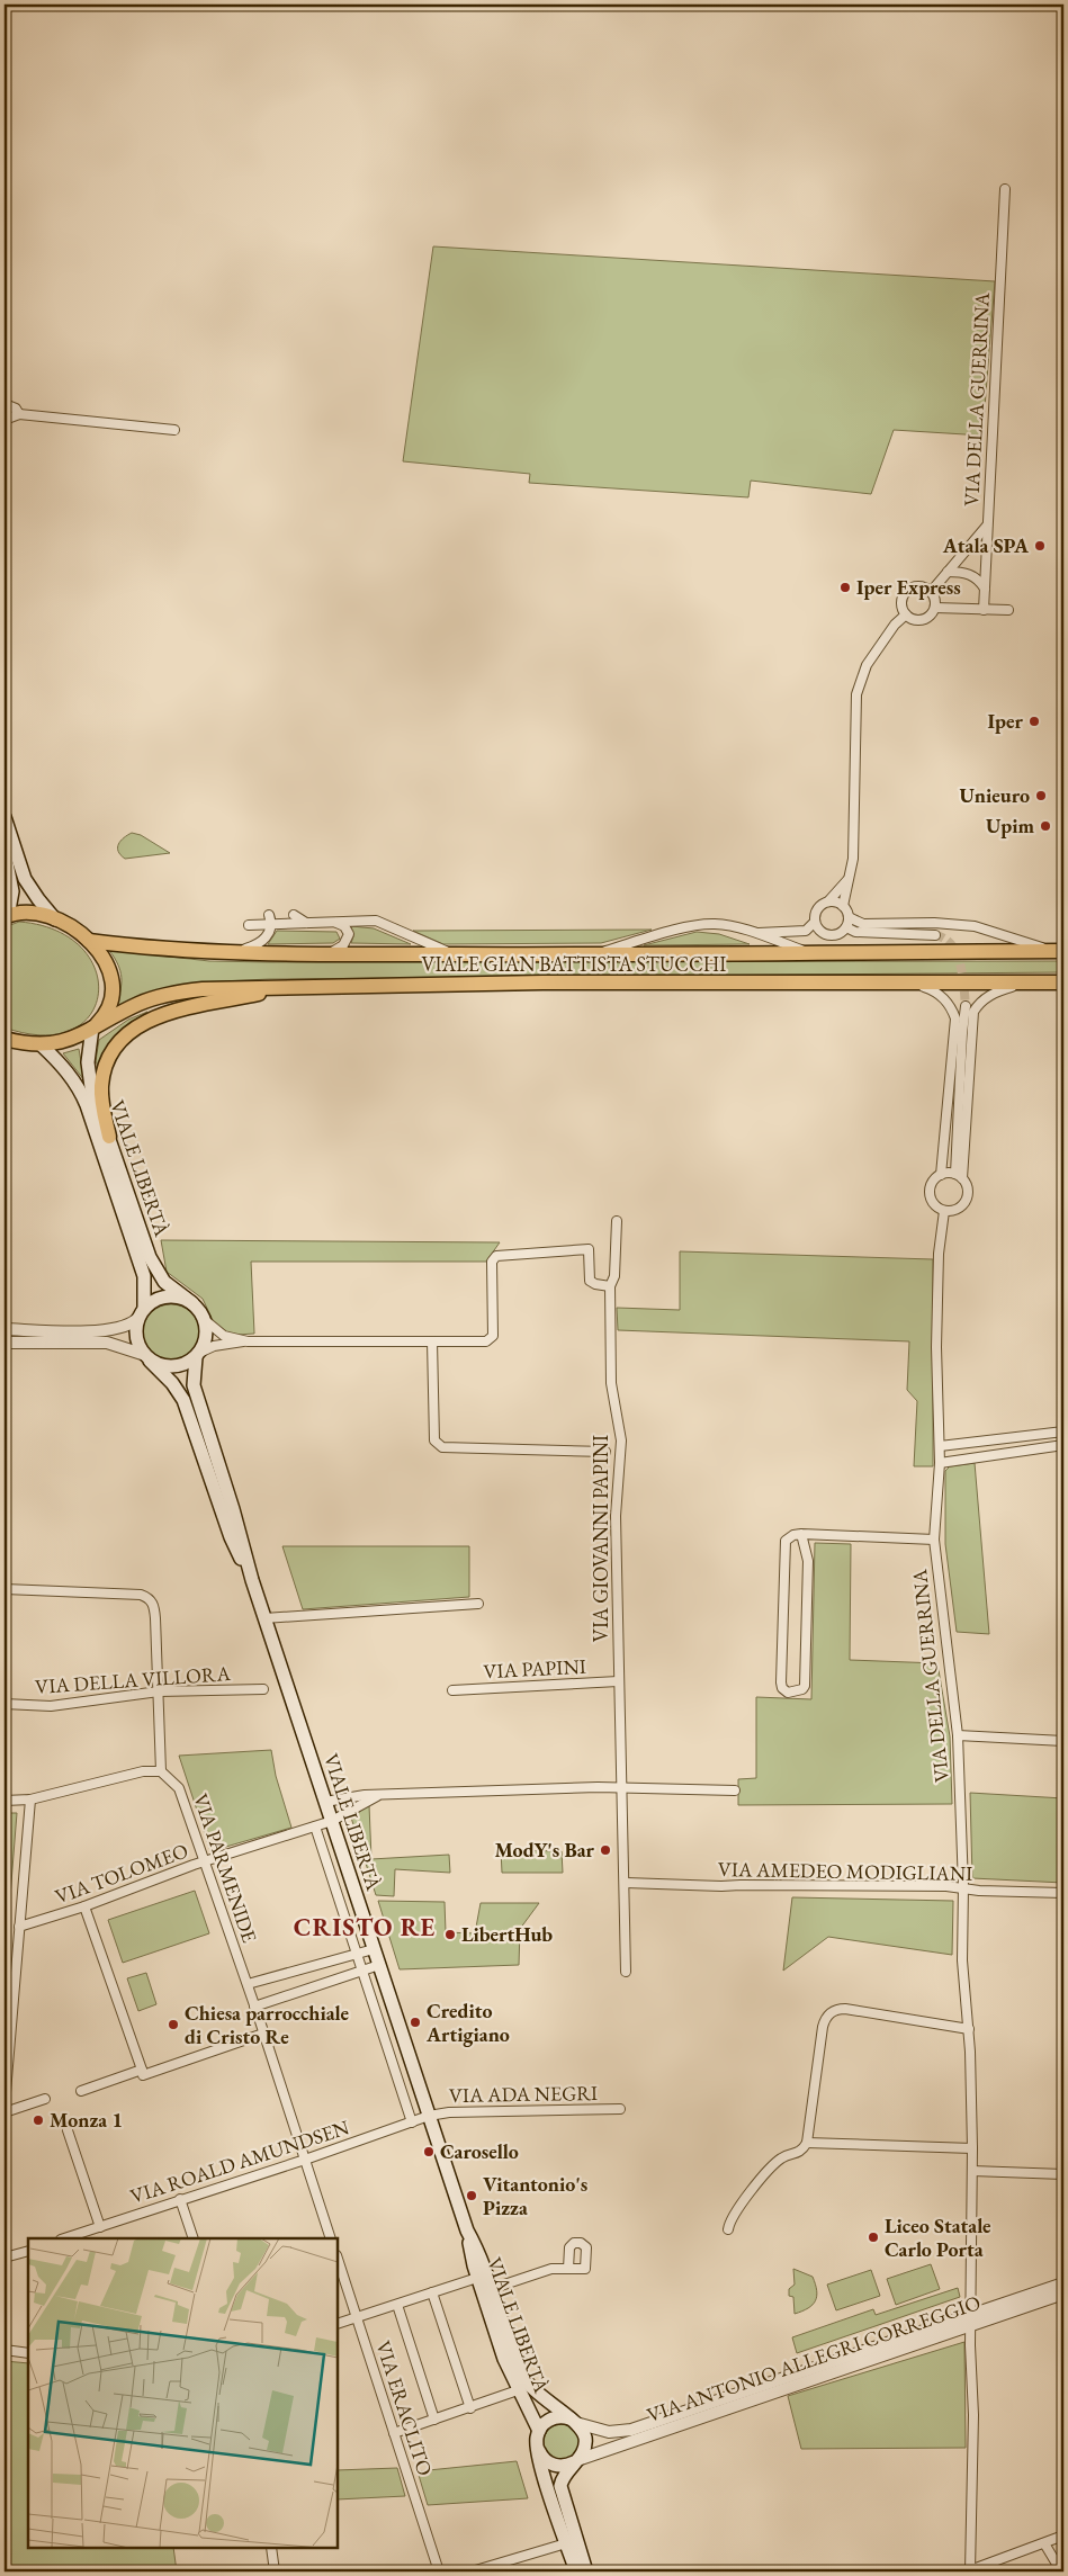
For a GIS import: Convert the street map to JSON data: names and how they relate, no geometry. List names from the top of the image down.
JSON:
{
  "streets": {
    "main road": ["VIALE GIAN BATTISTA STUCCHI", "VIALE LIBERTÀ"],
    "street": [
      "VIA DELLA GUERRINA",
      "VIA GIOVANNI PAPINI",
      "VIA PAPINI",
      "VIA DELLA VILLORA",
      "VIA PARMENIDE",
      "VIA AMEDEO MODIGLIANI",
      "VIA TOLOMEO",
      "VIA ADA NEGRI",
      "VIA ROALD AMUNDSEN",
      "VIA ANTONIO ALLEGRI CORREGGIO",
      "VIA ERACLITO"
    ]
  },
  "crossings": [
    ["VIA DELLA GUERRINA", "VIA AMEDEO MODIGLIANI"],
    ["VIA DELLA GUERRINA", "VIA ANTONIO ALLEGRI CORREGGIO"],
    ["VIALE GIAN BATTISTA STUCCHI", "VIALE LIBERTÀ"],
    ["VIALE LIBERTÀ", "VIA TOLOMEO"],
    ["VIALE LIBERTÀ", "VIA ADA NEGRI"],
    ["VIALE LIBERTÀ", "VIA ROALD AMUNDSEN"],
    ["VIALE LIBERTÀ", "VIA ANTONIO ALLEGRI CORREGGIO"],
    ["VIA GIOVANNI PAPINI", "VIA PAPINI"],
    ["VIA GIOVANNI PAPINI", "VIA AMEDEO MODIGLIANI"],
    ["VIA PARMENIDE", "VIA TOLOMEO"],
    ["VIA PARMENIDE", "VIA ROALD AMUNDSEN"],
    ["VIA ADA NEGRI", "VIA ROALD AMUNDSEN"]
  ],
  "districts": ["CRISTO RE"],
  "places": [
    "Atala SPA",
    "Iper Express",
    "Iper",
    "Unieuro",
    "Upim",
    "ModY's Bar",
    "LibertHub",
    "Credito Artigiano",
    "Chiesa parrocchiale di Cristo Re",
    "Monza 1",
    "Carosello",
    "Vitantonio's Pizza",
    "Liceo Statale Carlo Porta"
  ]
}
